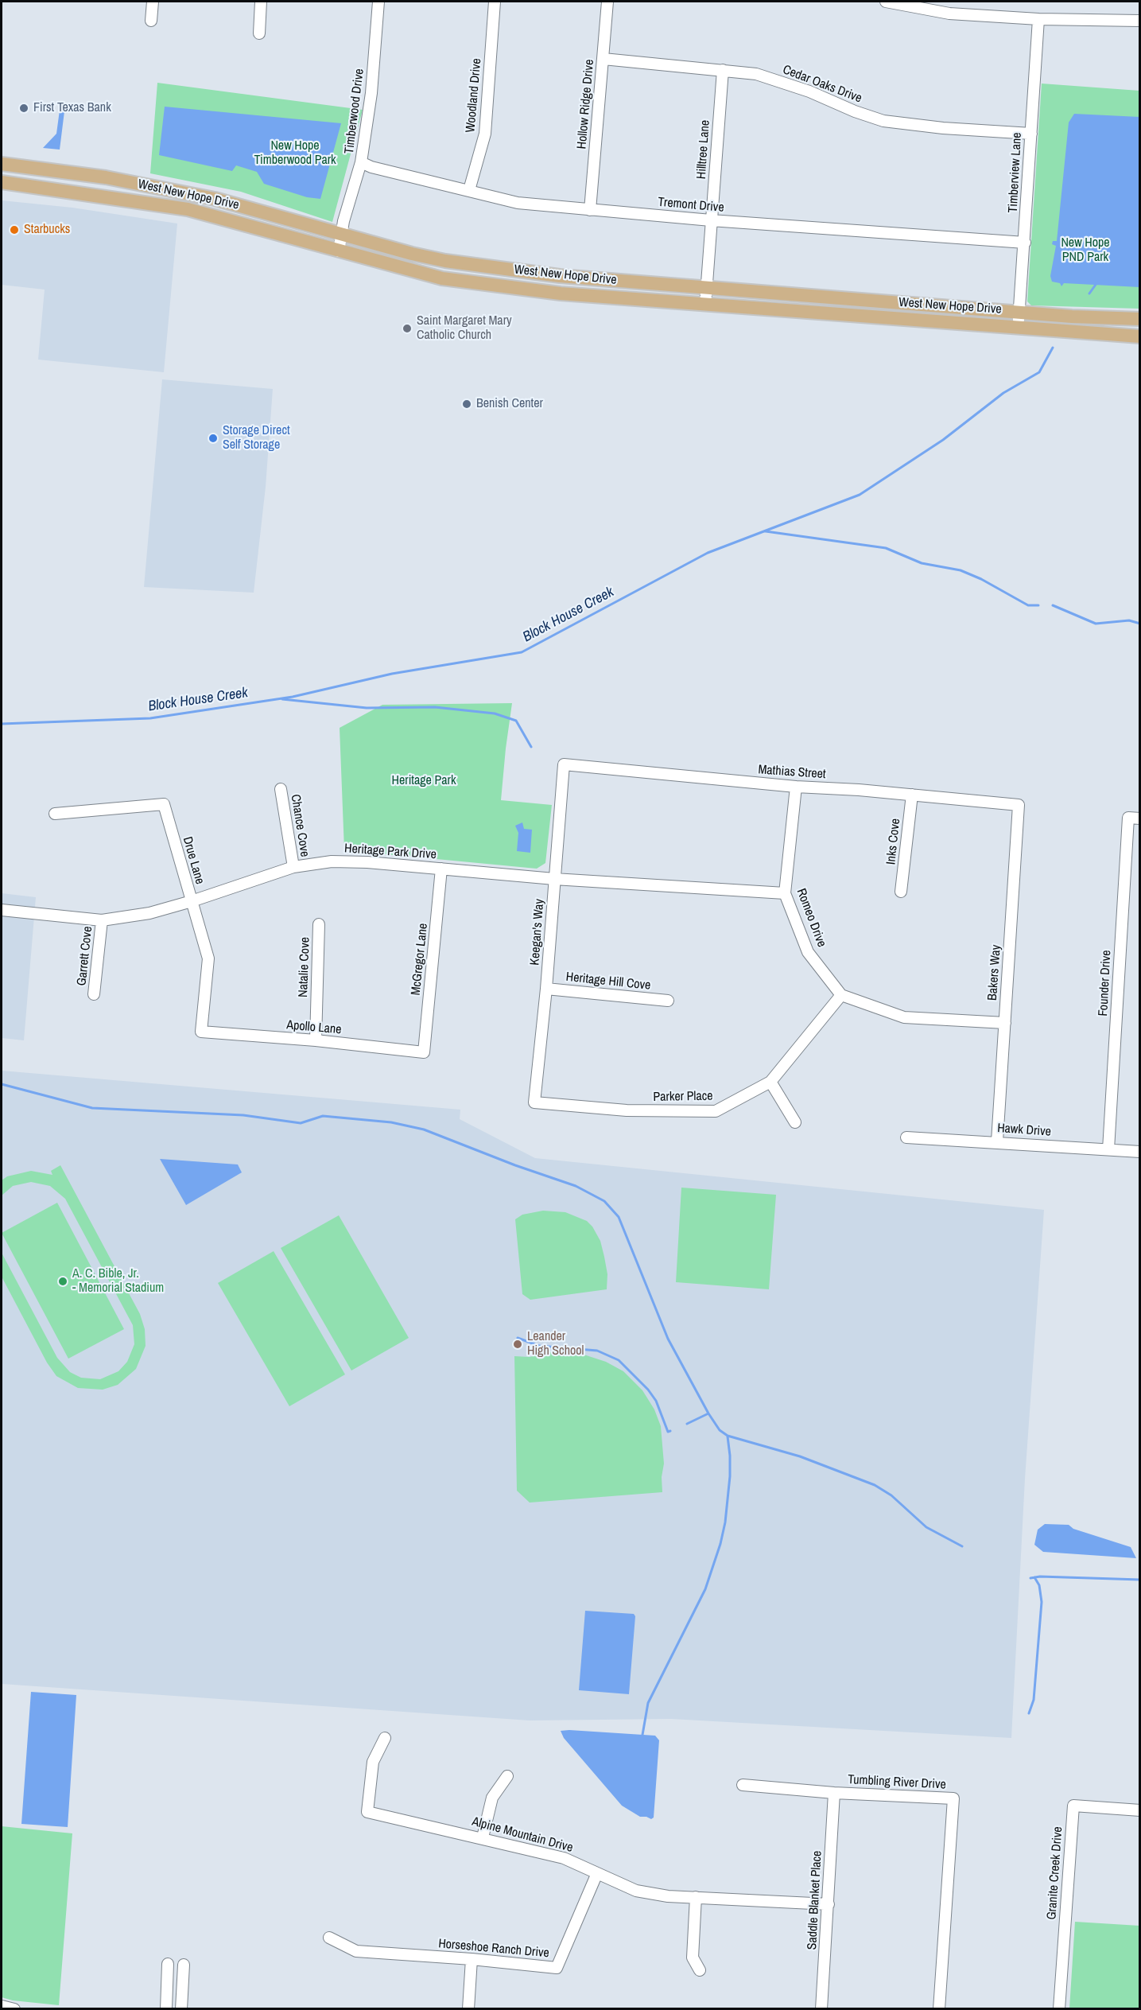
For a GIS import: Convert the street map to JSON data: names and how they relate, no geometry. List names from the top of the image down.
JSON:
{
  "streets": {
    "main road": ["West New Hope Drive"],
    "street": [
      "Cedar Oaks Drive",
      "Woodland Drive",
      "Hollow Ridge Drive",
      "Timberwood Drive",
      "Hilltree Lane",
      "Timberview Lane",
      "Tremont Drive",
      "Mathias Street",
      "Chance Cove",
      "Inks Cove",
      "Heritage Park Drive",
      "Drue Lane",
      "Romeo Drive",
      "Keegan's Way",
      "Garrett Cove",
      "McGregor Lane",
      "Natalie Cove",
      "Bakers Way",
      "Heritage Hill Cove",
      "Founder Drive",
      "Apollo Lane",
      "Parker Place",
      "Hawk Drive",
      "Tumbling River Drive",
      "Alpine Mountain Drive",
      "Granite Creek Drive",
      "Saddle Blanket Place",
      "Horseshoe Ranch Drive"
    ]
  },
  "crossings": [
    ["Cedar Oaks Drive", "Hollow Ridge Drive"],
    ["Cedar Oaks Drive", "Hilltree Lane"],
    ["Cedar Oaks Drive", "Timberview Lane"],
    ["Woodland Drive", "Tremont Drive"],
    ["Hollow Ridge Drive", "Tremont Drive"],
    ["Timberwood Drive", "West New Hope Drive"],
    ["Timberwood Drive", "Tremont Drive"],
    ["Hilltree Lane", "West New Hope Drive"],
    ["Hilltree Lane", "Tremont Drive"],
    ["Timberview Lane", "West New Hope Drive"],
    ["Timberview Lane", "Tremont Drive"],
    ["Mathias Street", "Inks Cove"],
    ["Mathias Street", "Romeo Drive"],
    ["Mathias Street", "Keegan's Way"],
    ["Mathias Street", "Bakers Way"],
    ["Chance Cove", "Heritage Park Drive"],
    ["Heritage Park Drive", "Drue Lane"],
    ["Heritage Park Drive", "Romeo Drive"],
    ["Heritage Park Drive", "Keegan's Way"],
    ["Heritage Park Drive", "Garrett Cove"],
    ["Heritage Park Drive", "McGregor Lane"],
    ["Drue Lane", "Apollo Lane"],
    ["Romeo Drive", "Parker Place"],
    ["Keegan's Way", "Heritage Hill Cove"],
    ["Keegan's Way", "Parker Place"],
    ["McGregor Lane", "Apollo Lane"],
    ["Natalie Cove", "Apollo Lane"],
    ["Bakers Way", "Hawk Drive"],
    ["Founder Drive", "Hawk Drive"],
    ["Tumbling River Drive", "Saddle Blanket Place"],
    ["Alpine Mountain Drive", "Saddle Blanket Place"],
    ["Alpine Mountain Drive", "Horseshoe Ranch Drive"]
  ],
  "water": ["Block House Creek"],
  "parks": ["New Hope Timberwood Park", "New Hope PND Park", "Heritage Park"],
  "places": [
    "First Texas Bank",
    "Starbucks",
    "Saint Margaret Mary Catholic Church",
    "Benish Center",
    "Storage Direct Self Storage",
    "A. C. Bible, Jr. - Memorial Stadium",
    "Leander High School"
  ]
}
